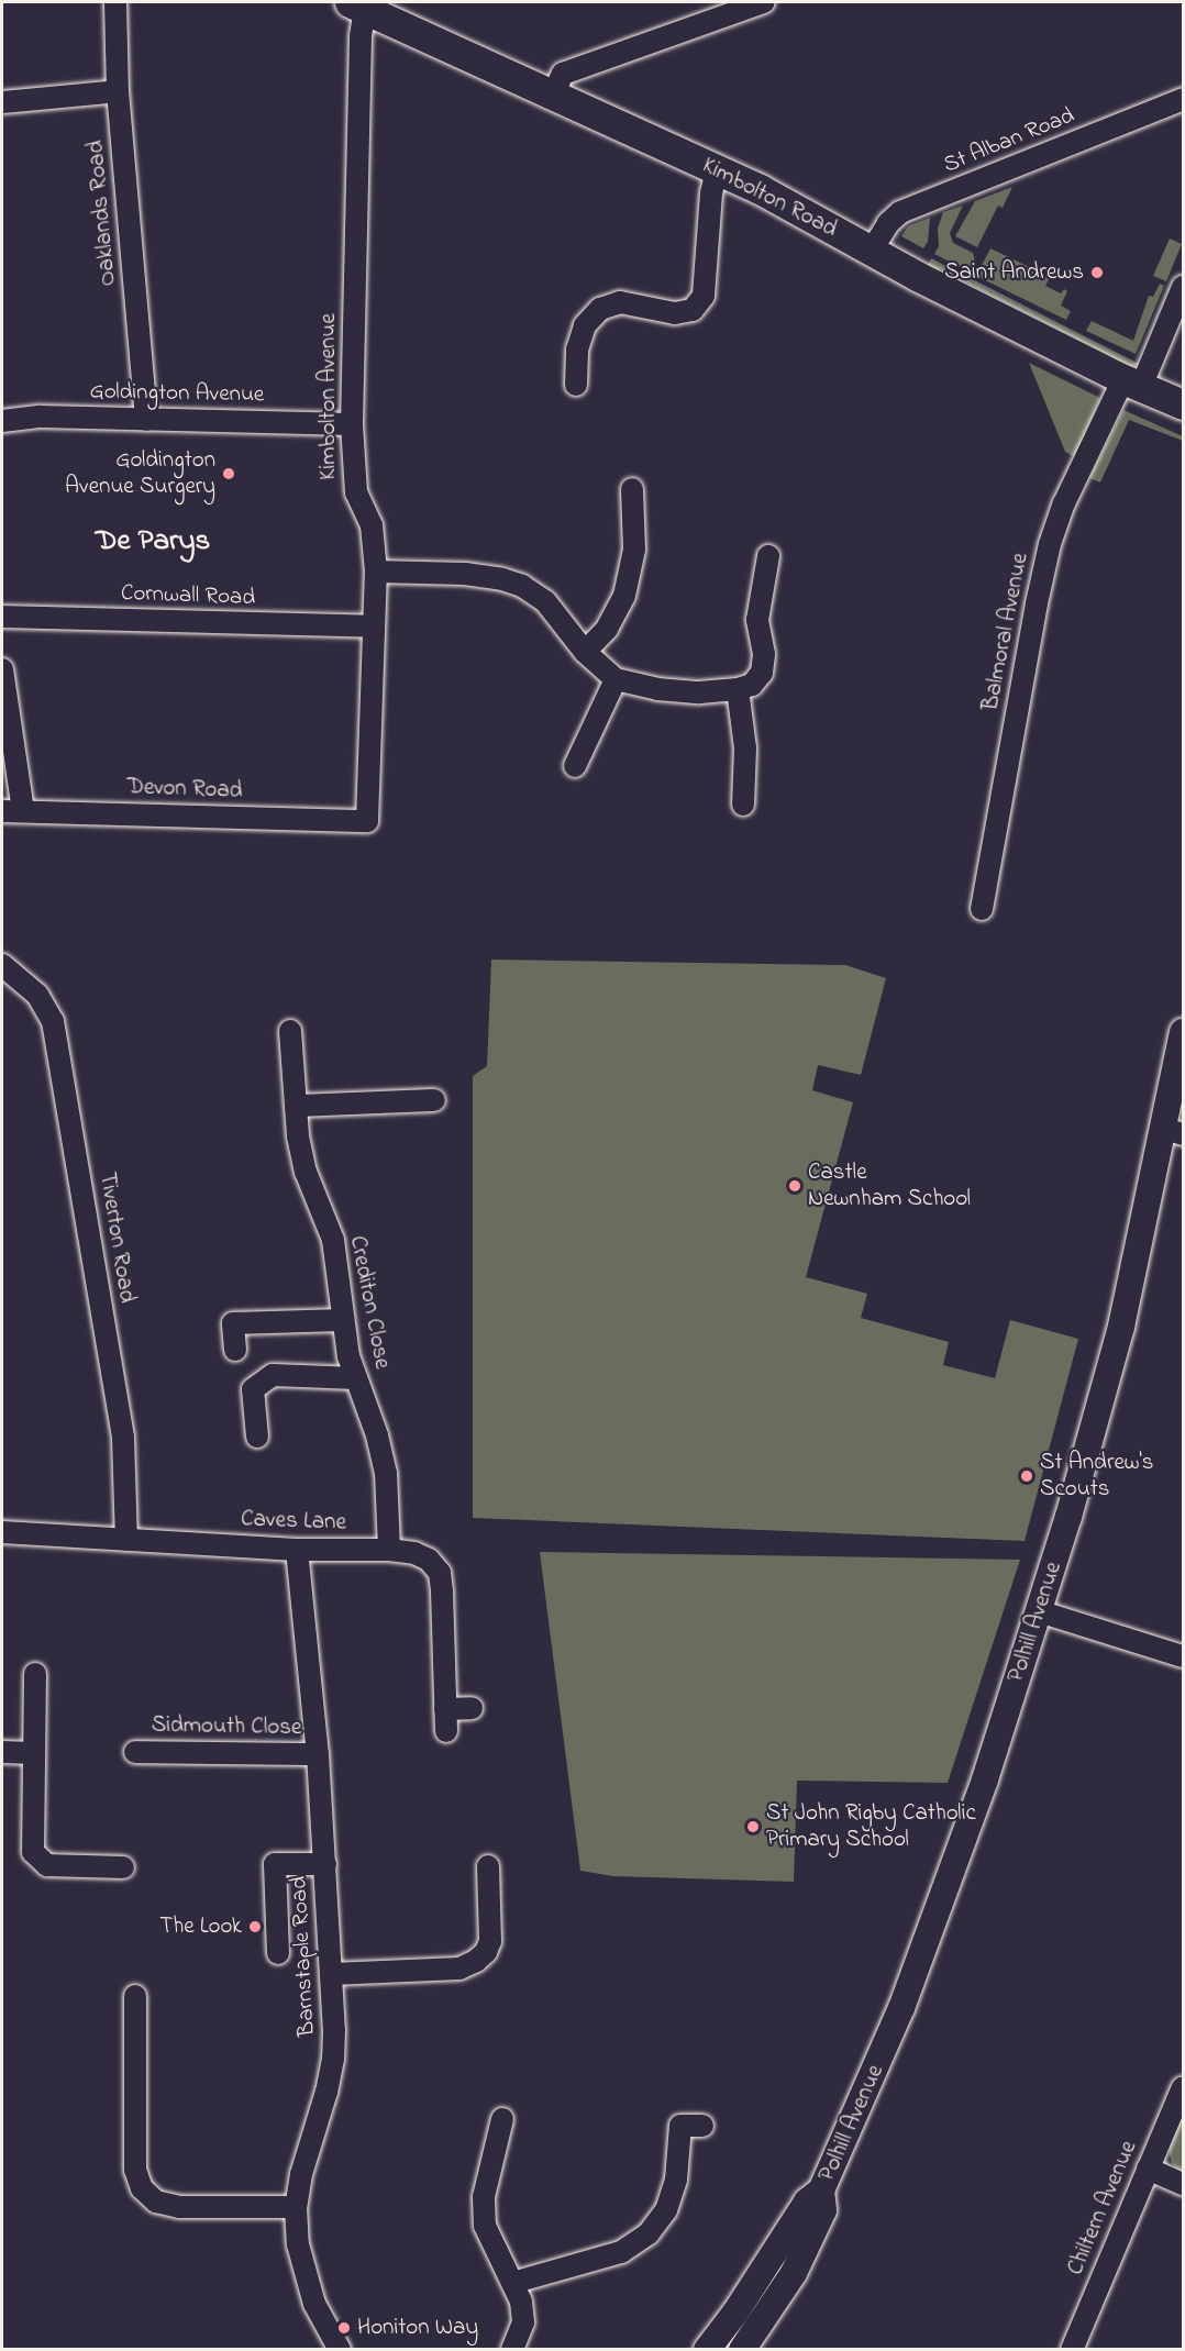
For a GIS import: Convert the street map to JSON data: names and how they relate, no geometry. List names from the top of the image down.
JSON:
{
  "streets": {
    "main road": ["Kimbolton Road"],
    "street": [
      "St Alban Road",
      "Oaklands Road",
      "Goldington Avenue",
      "Kimbolton Avenue",
      "Cornwall Road",
      "Balmoral Avenue",
      "Devon Road",
      "Tiverton Road",
      "Crediton Close",
      "Caves Lane",
      "Polhill Avenue",
      "Sidmouth Close",
      "Barnstaple Road",
      "Chiltern Avenue"
    ]
  },
  "crossings": [
    ["St Alban Road", "Kimbolton Road"],
    ["Kimbolton Road", "Kimbolton Avenue"],
    ["Kimbolton Road", "Balmoral Avenue"],
    ["Oaklands Road", "Goldington Avenue"],
    ["Goldington Avenue", "Kimbolton Avenue"],
    ["Kimbolton Avenue", "Cornwall Road"],
    ["Kimbolton Avenue", "Devon Road"],
    ["Tiverton Road", "Caves Lane"],
    ["Crediton Close", "Caves Lane"],
    ["Caves Lane", "Barnstaple Road"],
    ["Sidmouth Close", "Barnstaple Road"]
  ],
  "districts": ["De Parys"],
  "places": [
    "Saint Andrews",
    "Goldington Avenue Surgery",
    "Castle Newnham School",
    "St Andrew's Scouts",
    "St John Rigby Catholic Primary School",
    "The Look",
    "Honiton Way"
  ]
}
